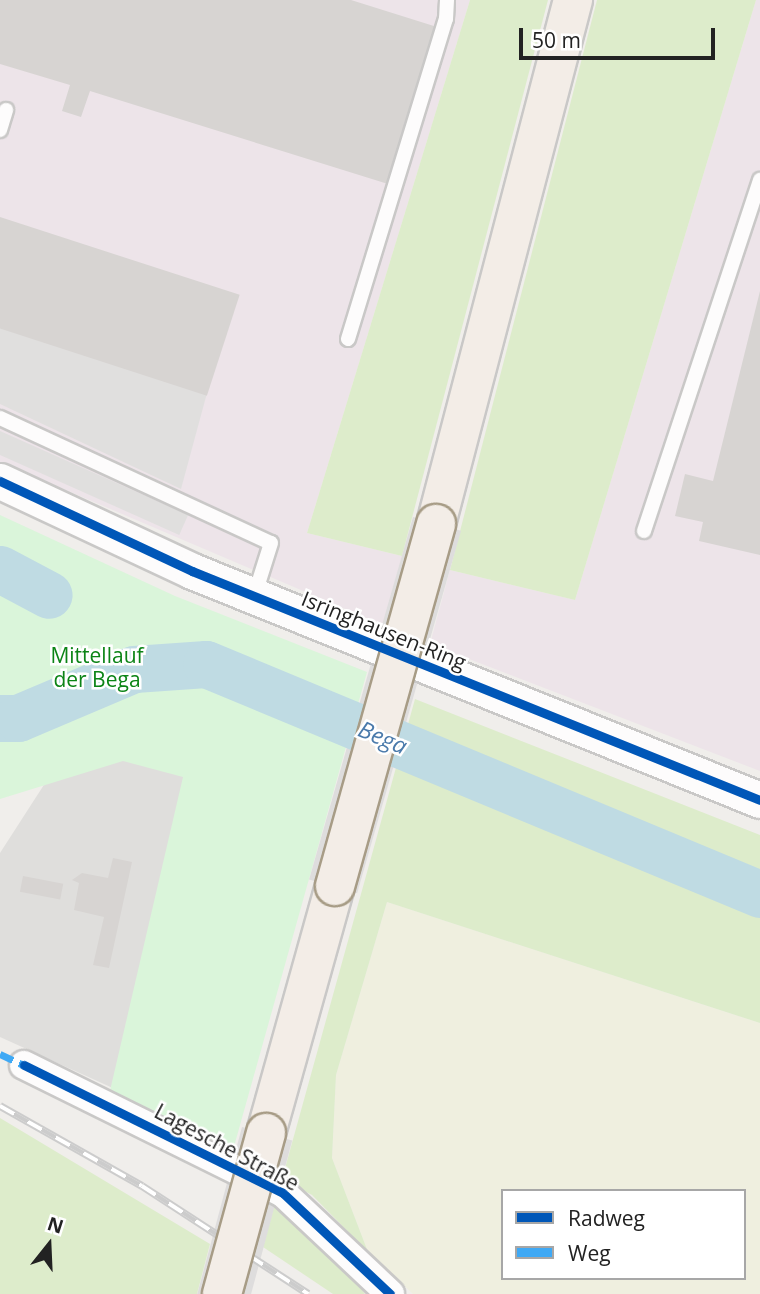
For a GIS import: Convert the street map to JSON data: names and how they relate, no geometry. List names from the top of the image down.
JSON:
{
  "streets": {
    "street": ["Isringhausen-Ring", "Lagesche Straße"]
  },
  "water": ["Bega"],
  "parks": ["Mittellauf der Bega"],
  "legend": ["Radweg", "Weg"],
  "scale_bar": "50 m",
  "north": "top"
}
